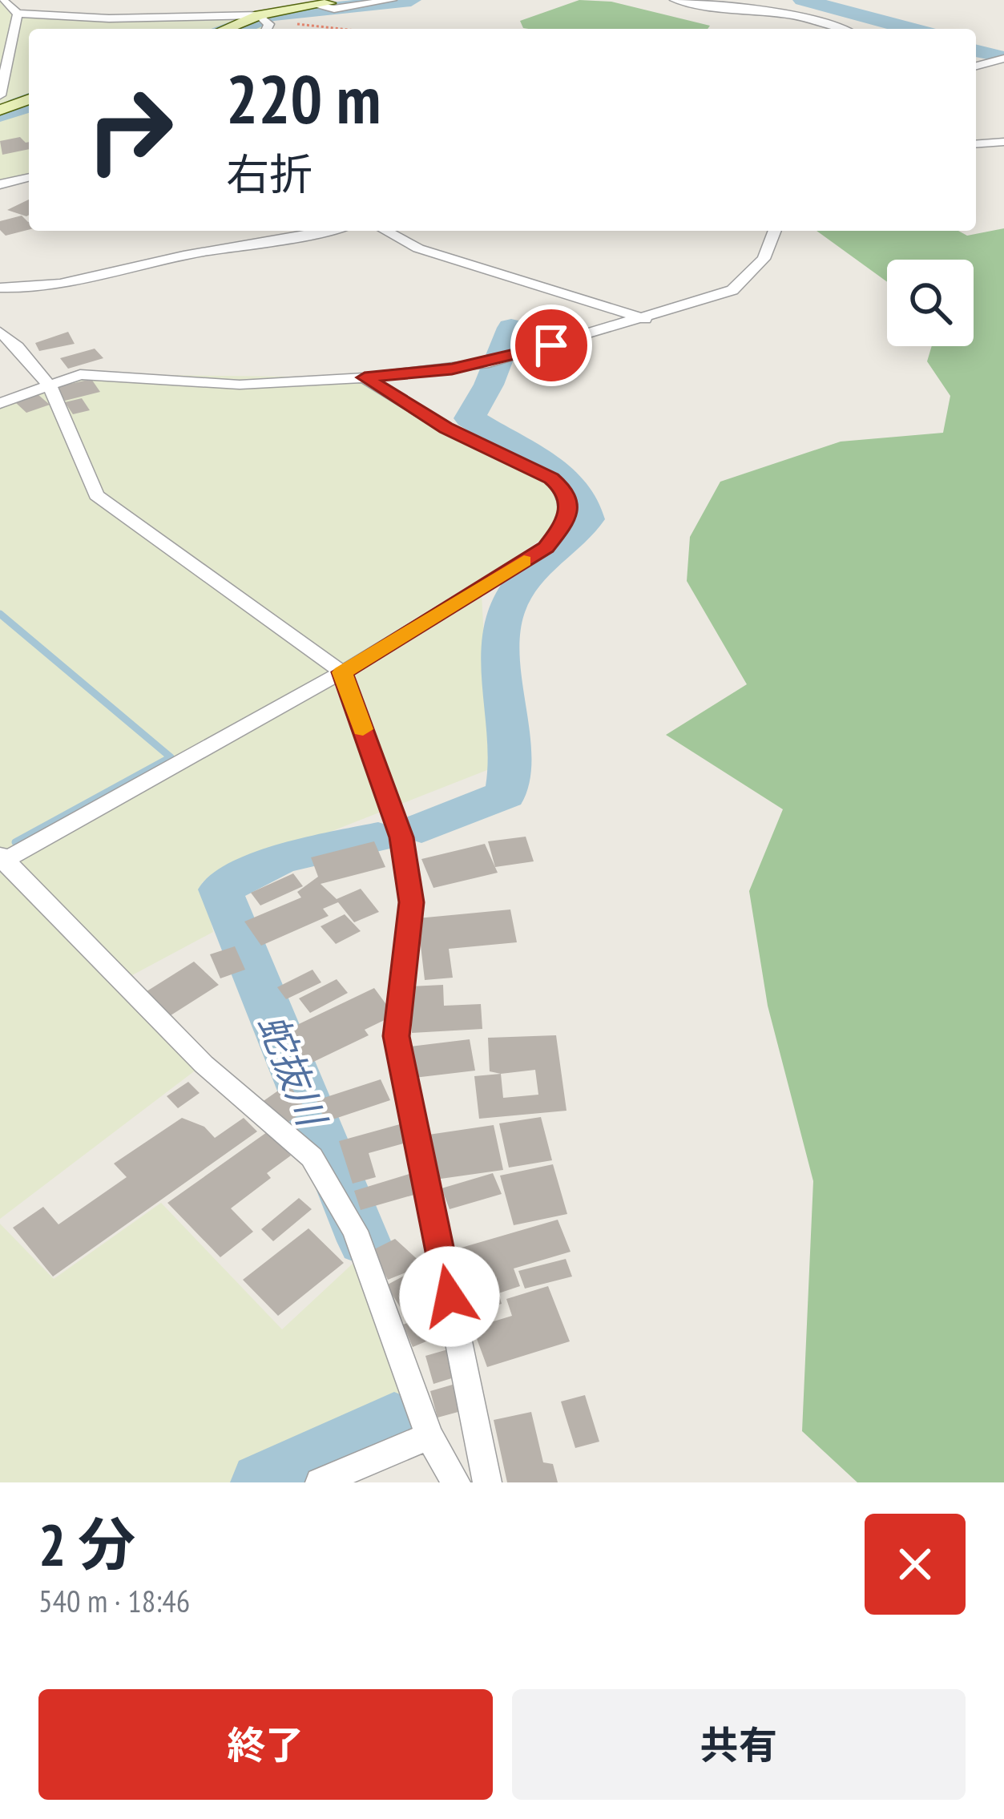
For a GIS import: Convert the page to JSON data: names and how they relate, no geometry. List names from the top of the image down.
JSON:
{
  "water": ["蛇抜川"],
  "page": {
    "turn": ["220 m", "右折"],
    "heading": ["2 分", "540 m · 18:46"],
    "buttons": ["終了", "共有"]
  }
}
